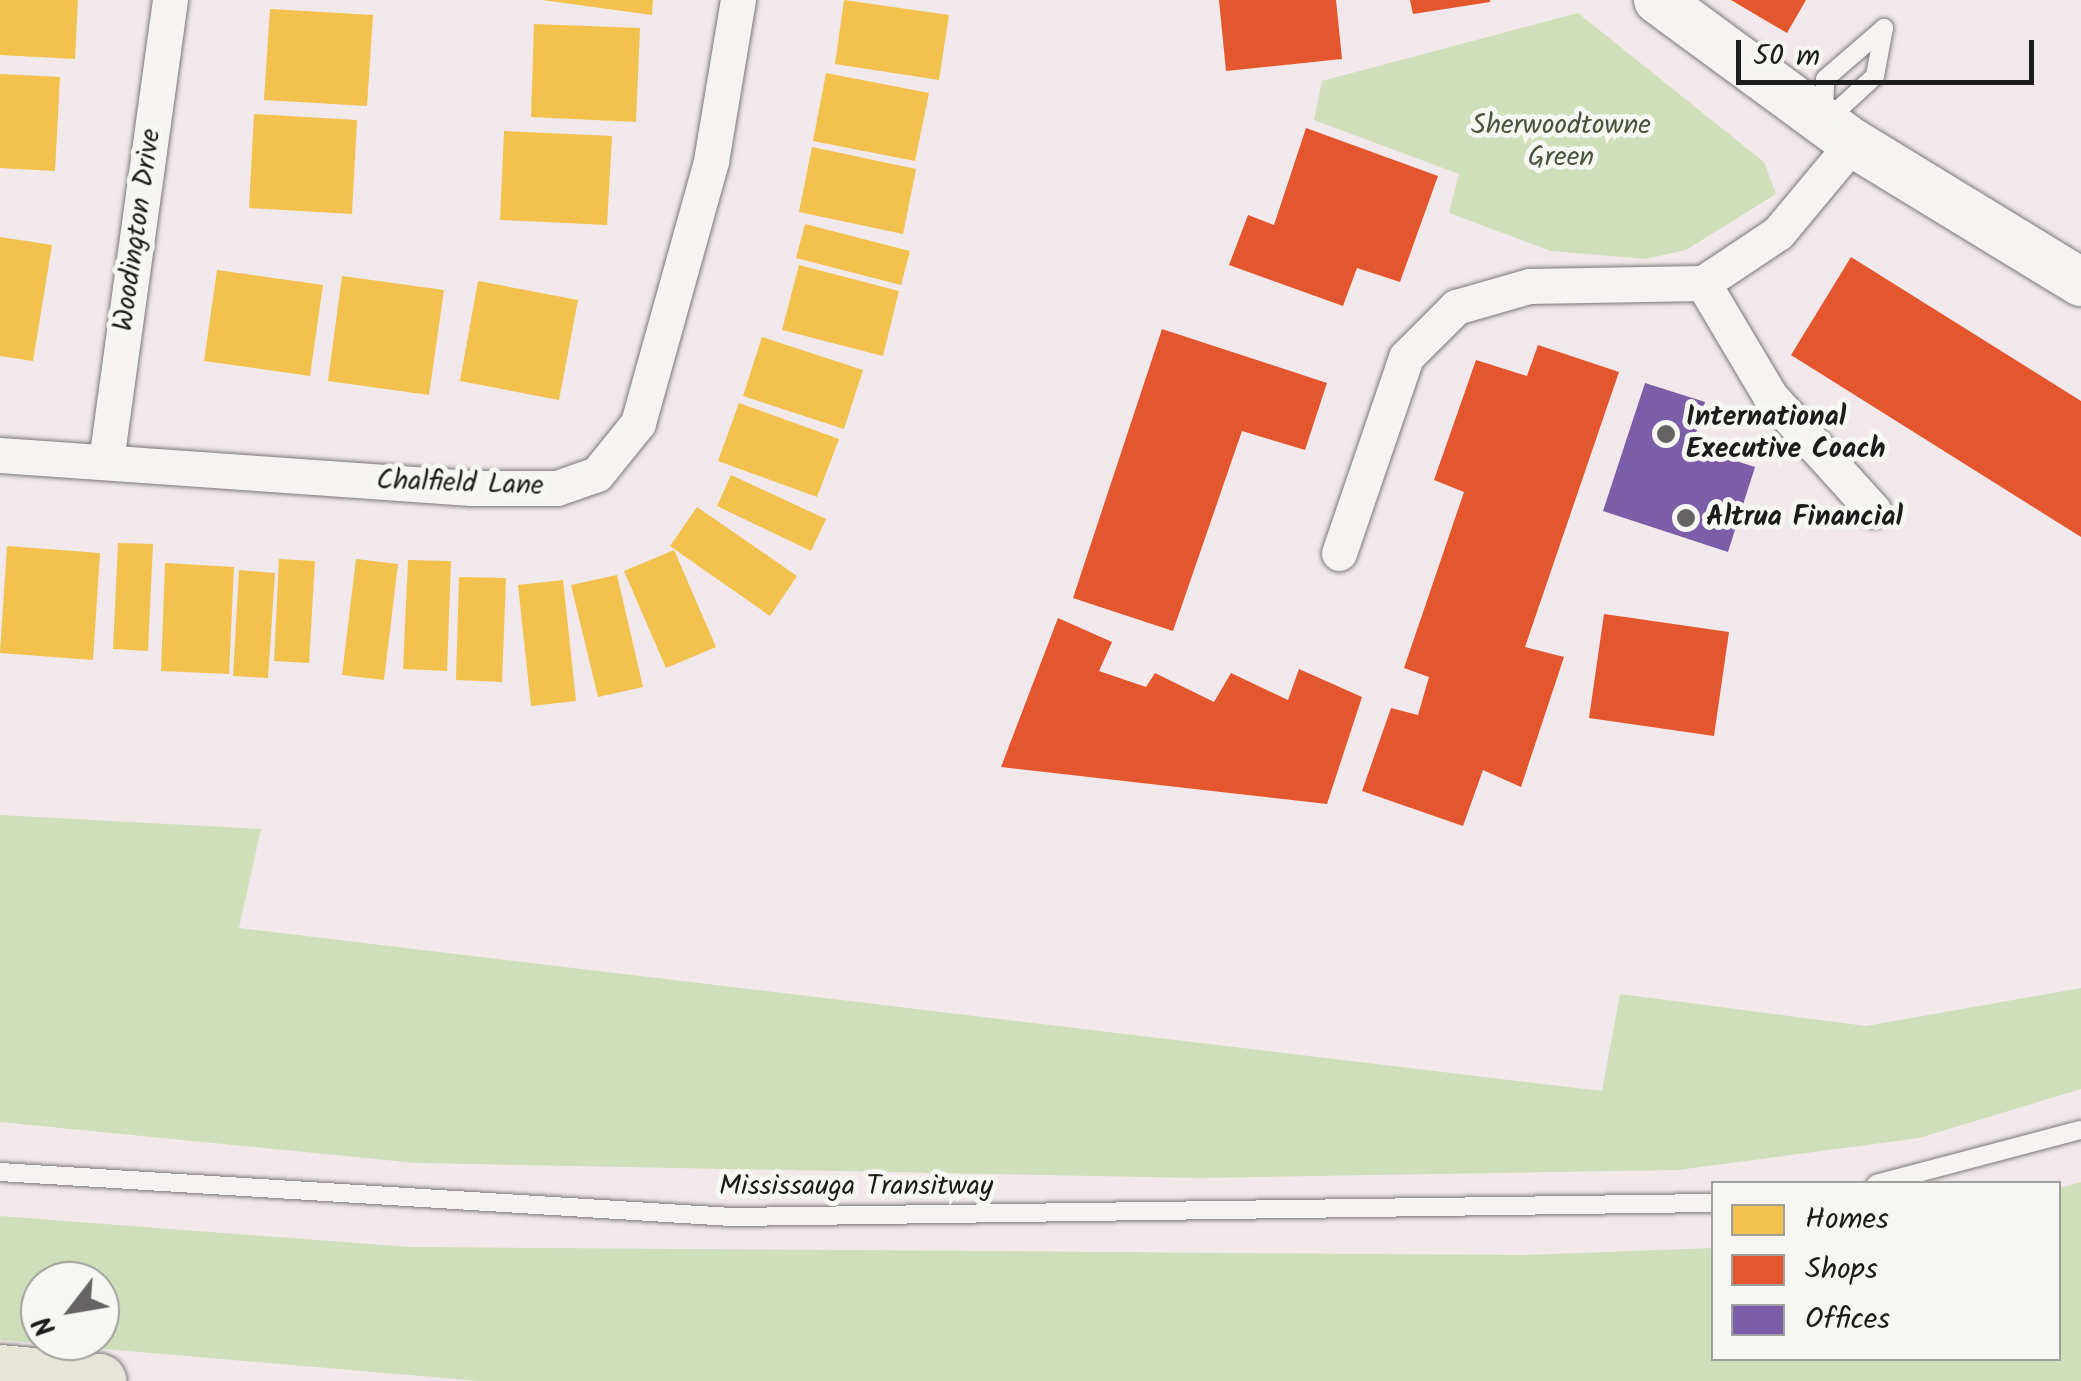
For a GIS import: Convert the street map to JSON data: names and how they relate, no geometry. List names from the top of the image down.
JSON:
{
  "streets": {
    "street": ["Woodington Drive", "Chalfield Lane"],
    "lane": ["Mississauga Transitway"]
  },
  "crossings": [
    ["Woodington Drive", "Chalfield Lane"]
  ],
  "parks": ["Sherwoodtowne Green"],
  "places": ["International Executive Coach", "Altrua Financial"],
  "legend": ["Homes", "Shops", "Offices"],
  "scale_bar": "50 m",
  "north": "bottom left"
}
